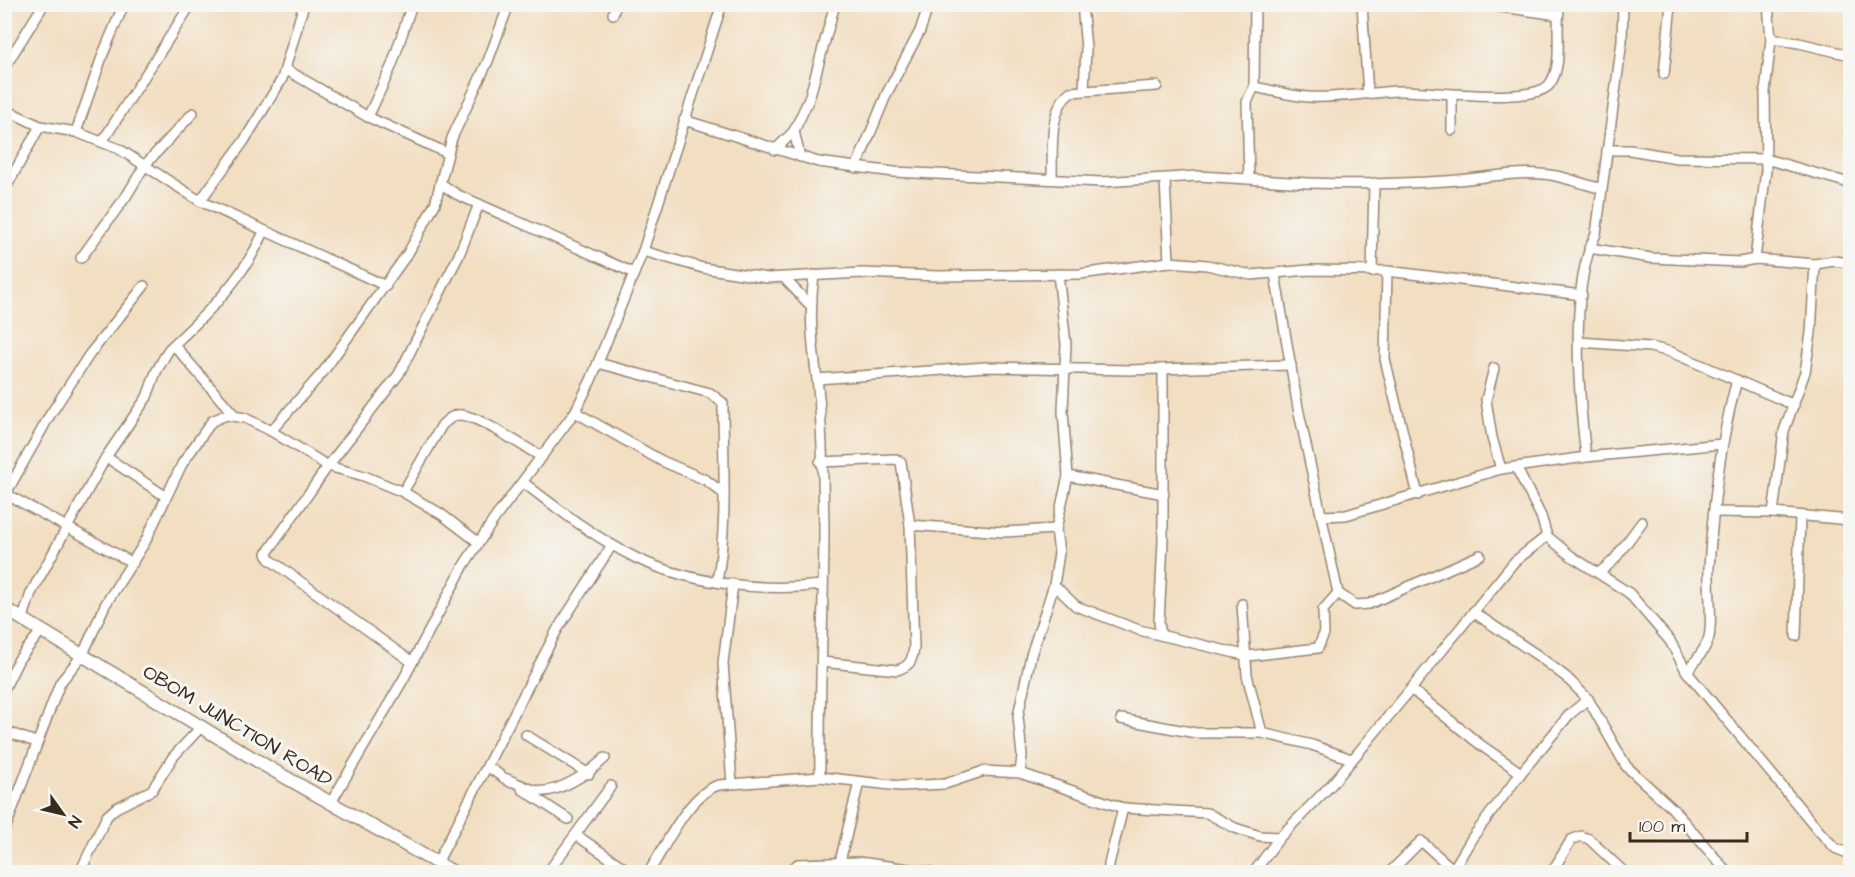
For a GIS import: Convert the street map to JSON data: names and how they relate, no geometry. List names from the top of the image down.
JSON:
{
  "streets": {
    "main road": ["OBOM JUNCTION ROAD"]
  },
  "scale_bar": "100 m",
  "north": "bottom right"
}
